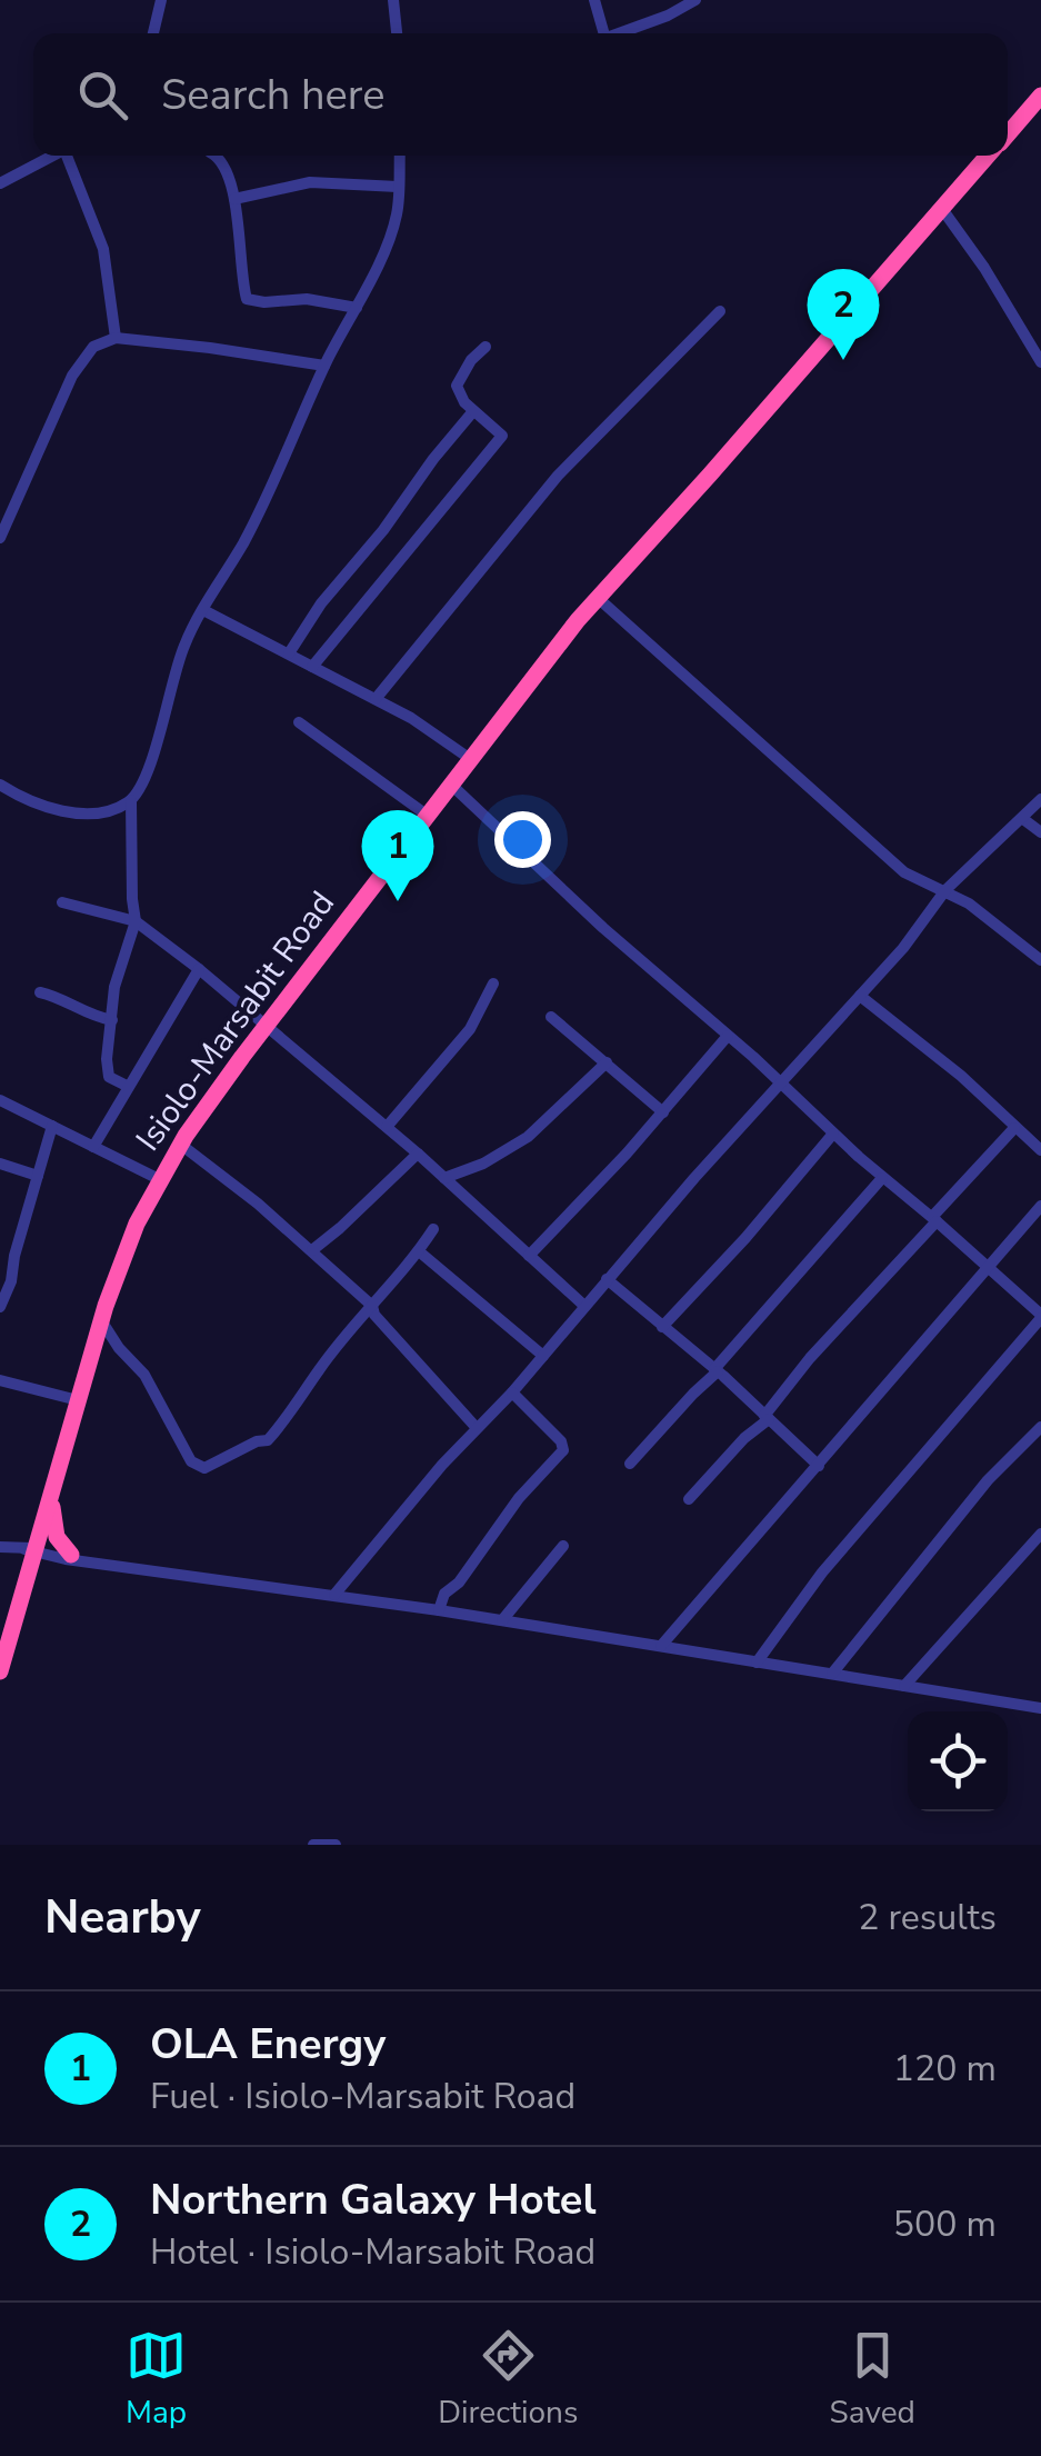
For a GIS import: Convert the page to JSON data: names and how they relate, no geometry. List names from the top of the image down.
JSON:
{
  "streets": {
    "highway": ["Isiolo-Marsabit Road"]
  },
  "page": {
    "search": "Search here",
    "pins": ["2", "1"],
    "heading": ["Nearby", "2 results"],
    "list": [
      {
        "mark": "1",
        "name": "OLA Energy",
        "note": "Fuel · Isiolo-Marsabit Road",
        "value": "120 m"
      },
      {
        "mark": "2",
        "name": "Northern Galaxy Hotel",
        "note": "Hotel · Isiolo-Marsabit Road",
        "value": "500 m"
      }
    ],
    "nav": ["Map", "Directions", "Saved"]
  }
}
